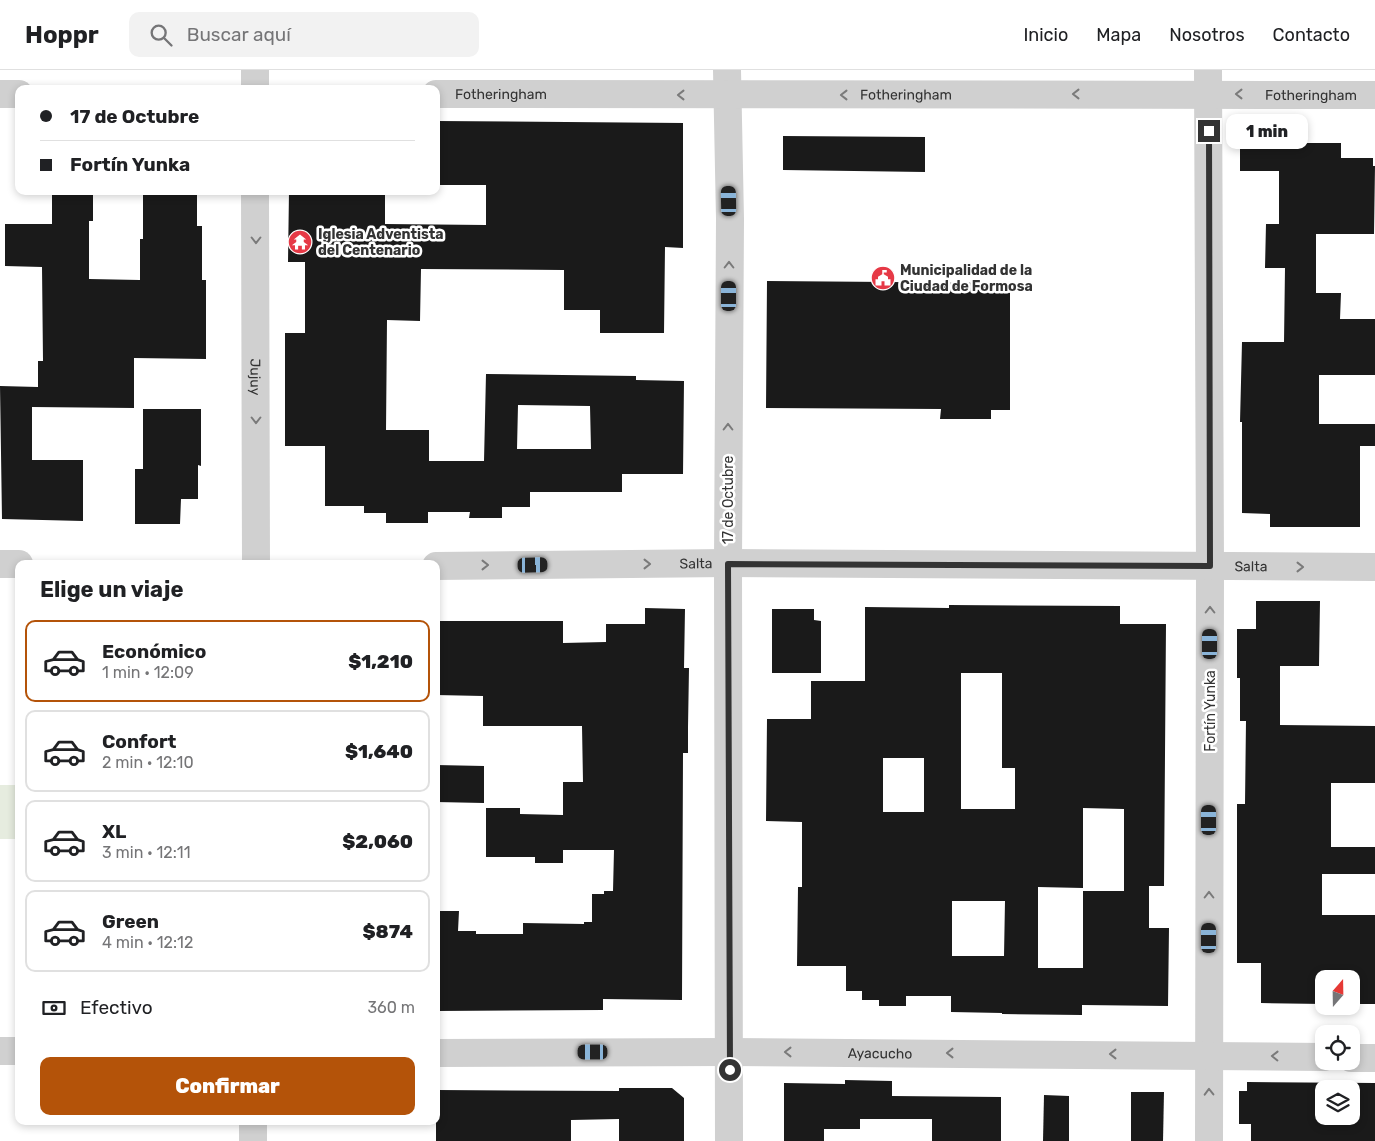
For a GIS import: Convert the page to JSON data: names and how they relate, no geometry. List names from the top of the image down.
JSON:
{
  "streets": {
    "street": [
      "Fotheringham",
      "Jujuy",
      "17 de Octubre",
      "Salta",
      "Fortín Yunka",
      "Ayacucho"
    ]
  },
  "crossings": [
    ["Fotheringham", "17 de Octubre"],
    ["Fotheringham", "Fortín Yunka"],
    ["17 de Octubre", "Salta"],
    ["17 de Octubre", "Ayacucho"],
    ["Salta", "Fortín Yunka"],
    ["Fortín Yunka", "Ayacucho"]
  ],
  "one_way": [
    "Fotheringham",
    "Jujuy",
    "17 de Octubre",
    "Salta",
    "Fortín Yunka",
    "Ayacucho"
  ],
  "places": {
    "temple": ["Iglesia Adventista del Centenario"],
    "public building": ["Municipalidad de la Ciudad de Formosa"]
  },
  "north": "top",
  "page": {
    "header": "Hoppr",
    "search": "Buscar aquí",
    "nav": [
      "Inicio",
      "Mapa",
      "Nosotros",
      "Contacto"
    ],
    "banner": ["17 de Octubre", "Fortín Yunka"],
    "bubble": "1 min",
    "heading": "Elige un viaje",
    "list": [
      {
        "name": "Económico",
        "note": "1 min · 12:09",
        "value": "$1,210"
      },
      {
        "name": "Confort",
        "note": "2 min · 12:10",
        "value": "$1,640"
      },
      {
        "name": "XL",
        "note": "3 min · 12:11",
        "value": "$2,060"
      },
      {
        "name": "Green",
        "note": "4 min · 12:12",
        "value": "$874"
      }
    ],
    "pay": ["Efectivo", "360 m"],
    "buttons": "Confirmar"
  }
}
